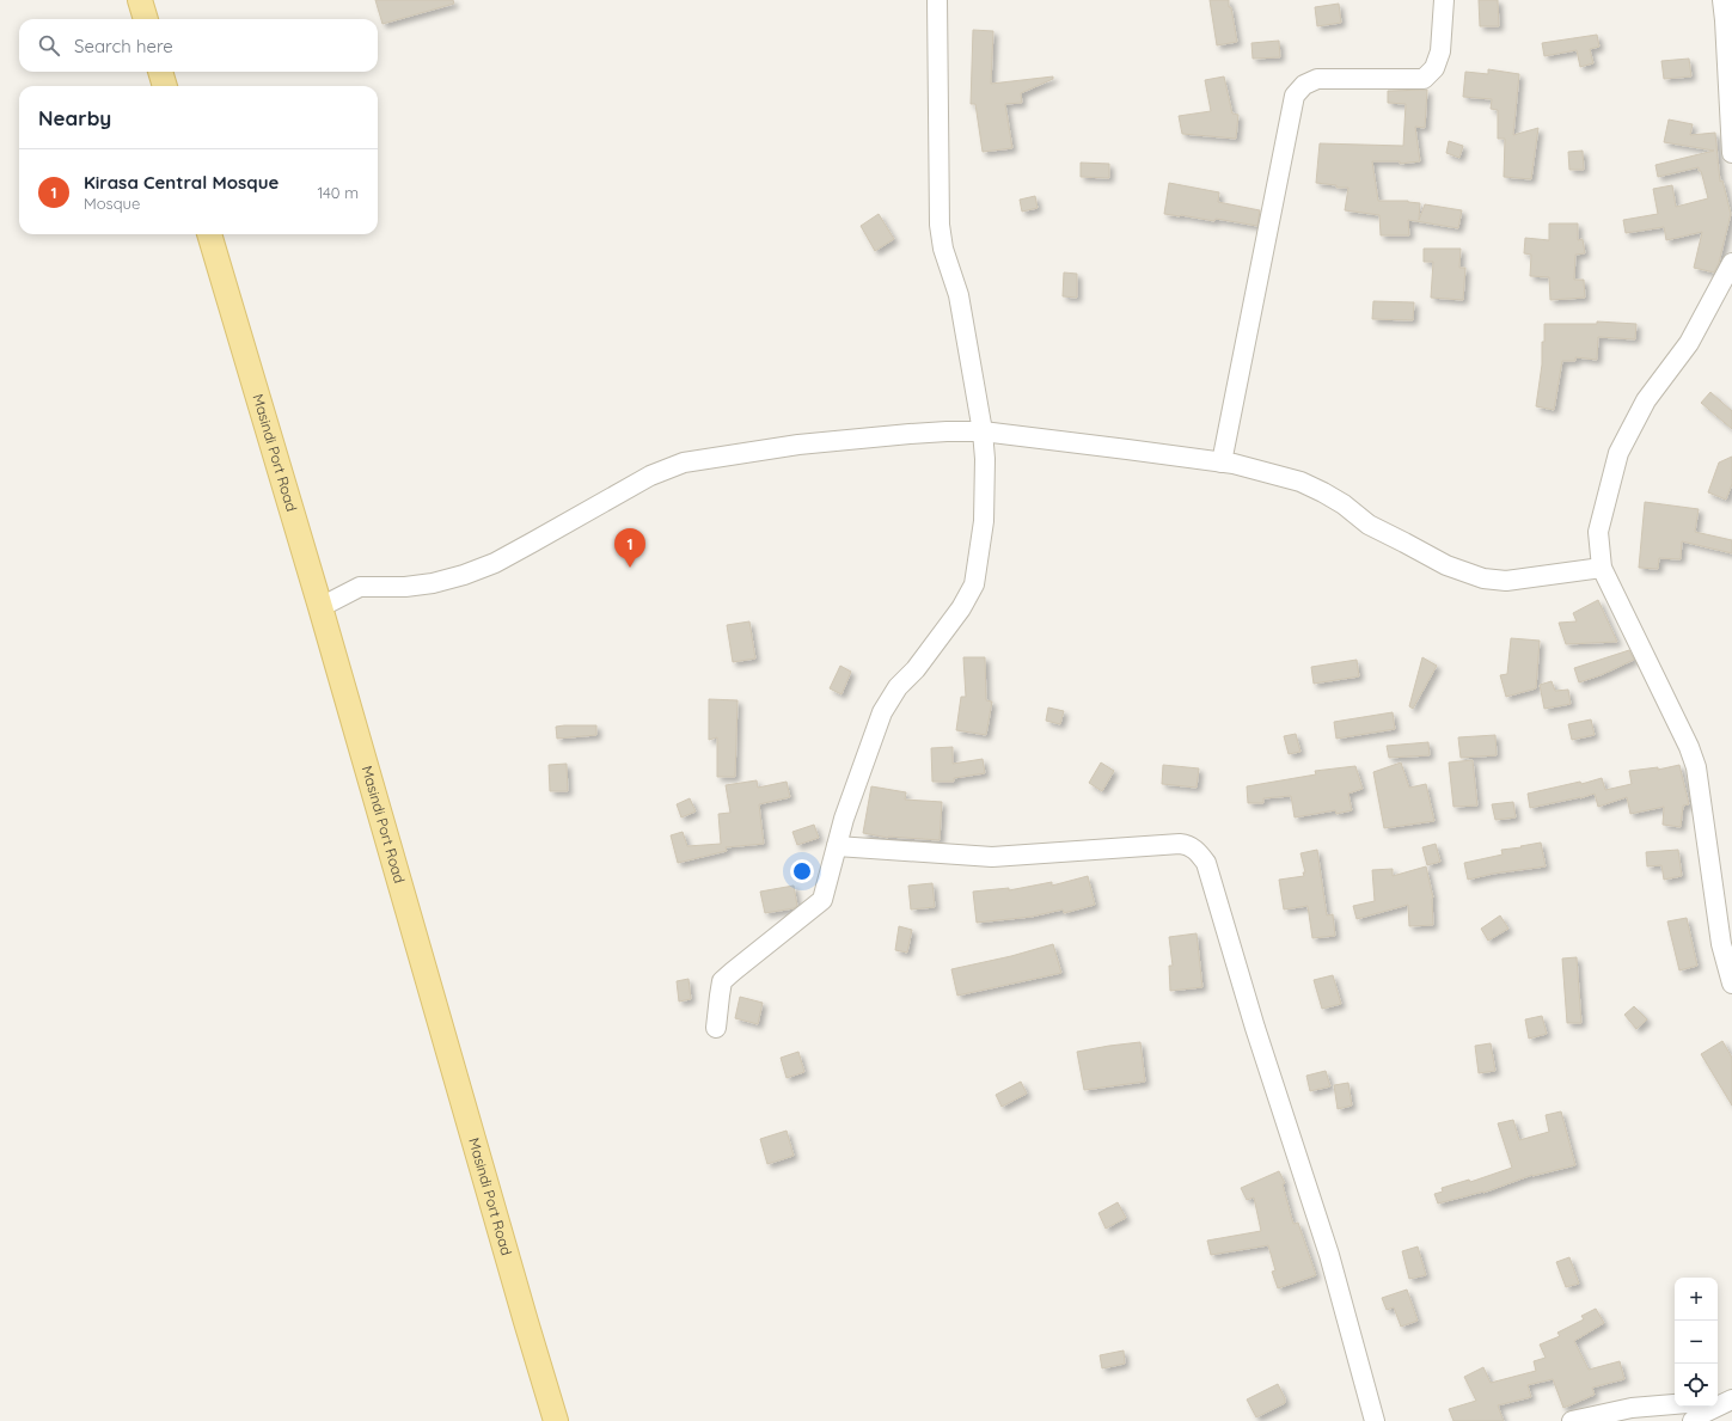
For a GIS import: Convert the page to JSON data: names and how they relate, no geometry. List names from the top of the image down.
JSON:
{
  "streets": {
    "main road": ["Masindi Port Road"]
  },
  "page": {
    "search": "Search here",
    "heading": "Nearby",
    "list": [
      {
        "mark": "1",
        "name": "Kirasa Central Mosque",
        "note": "Mosque",
        "value": "140 m"
      }
    ],
    "pins": "1",
    "map_buttons": ["+", "−"]
  }
}
